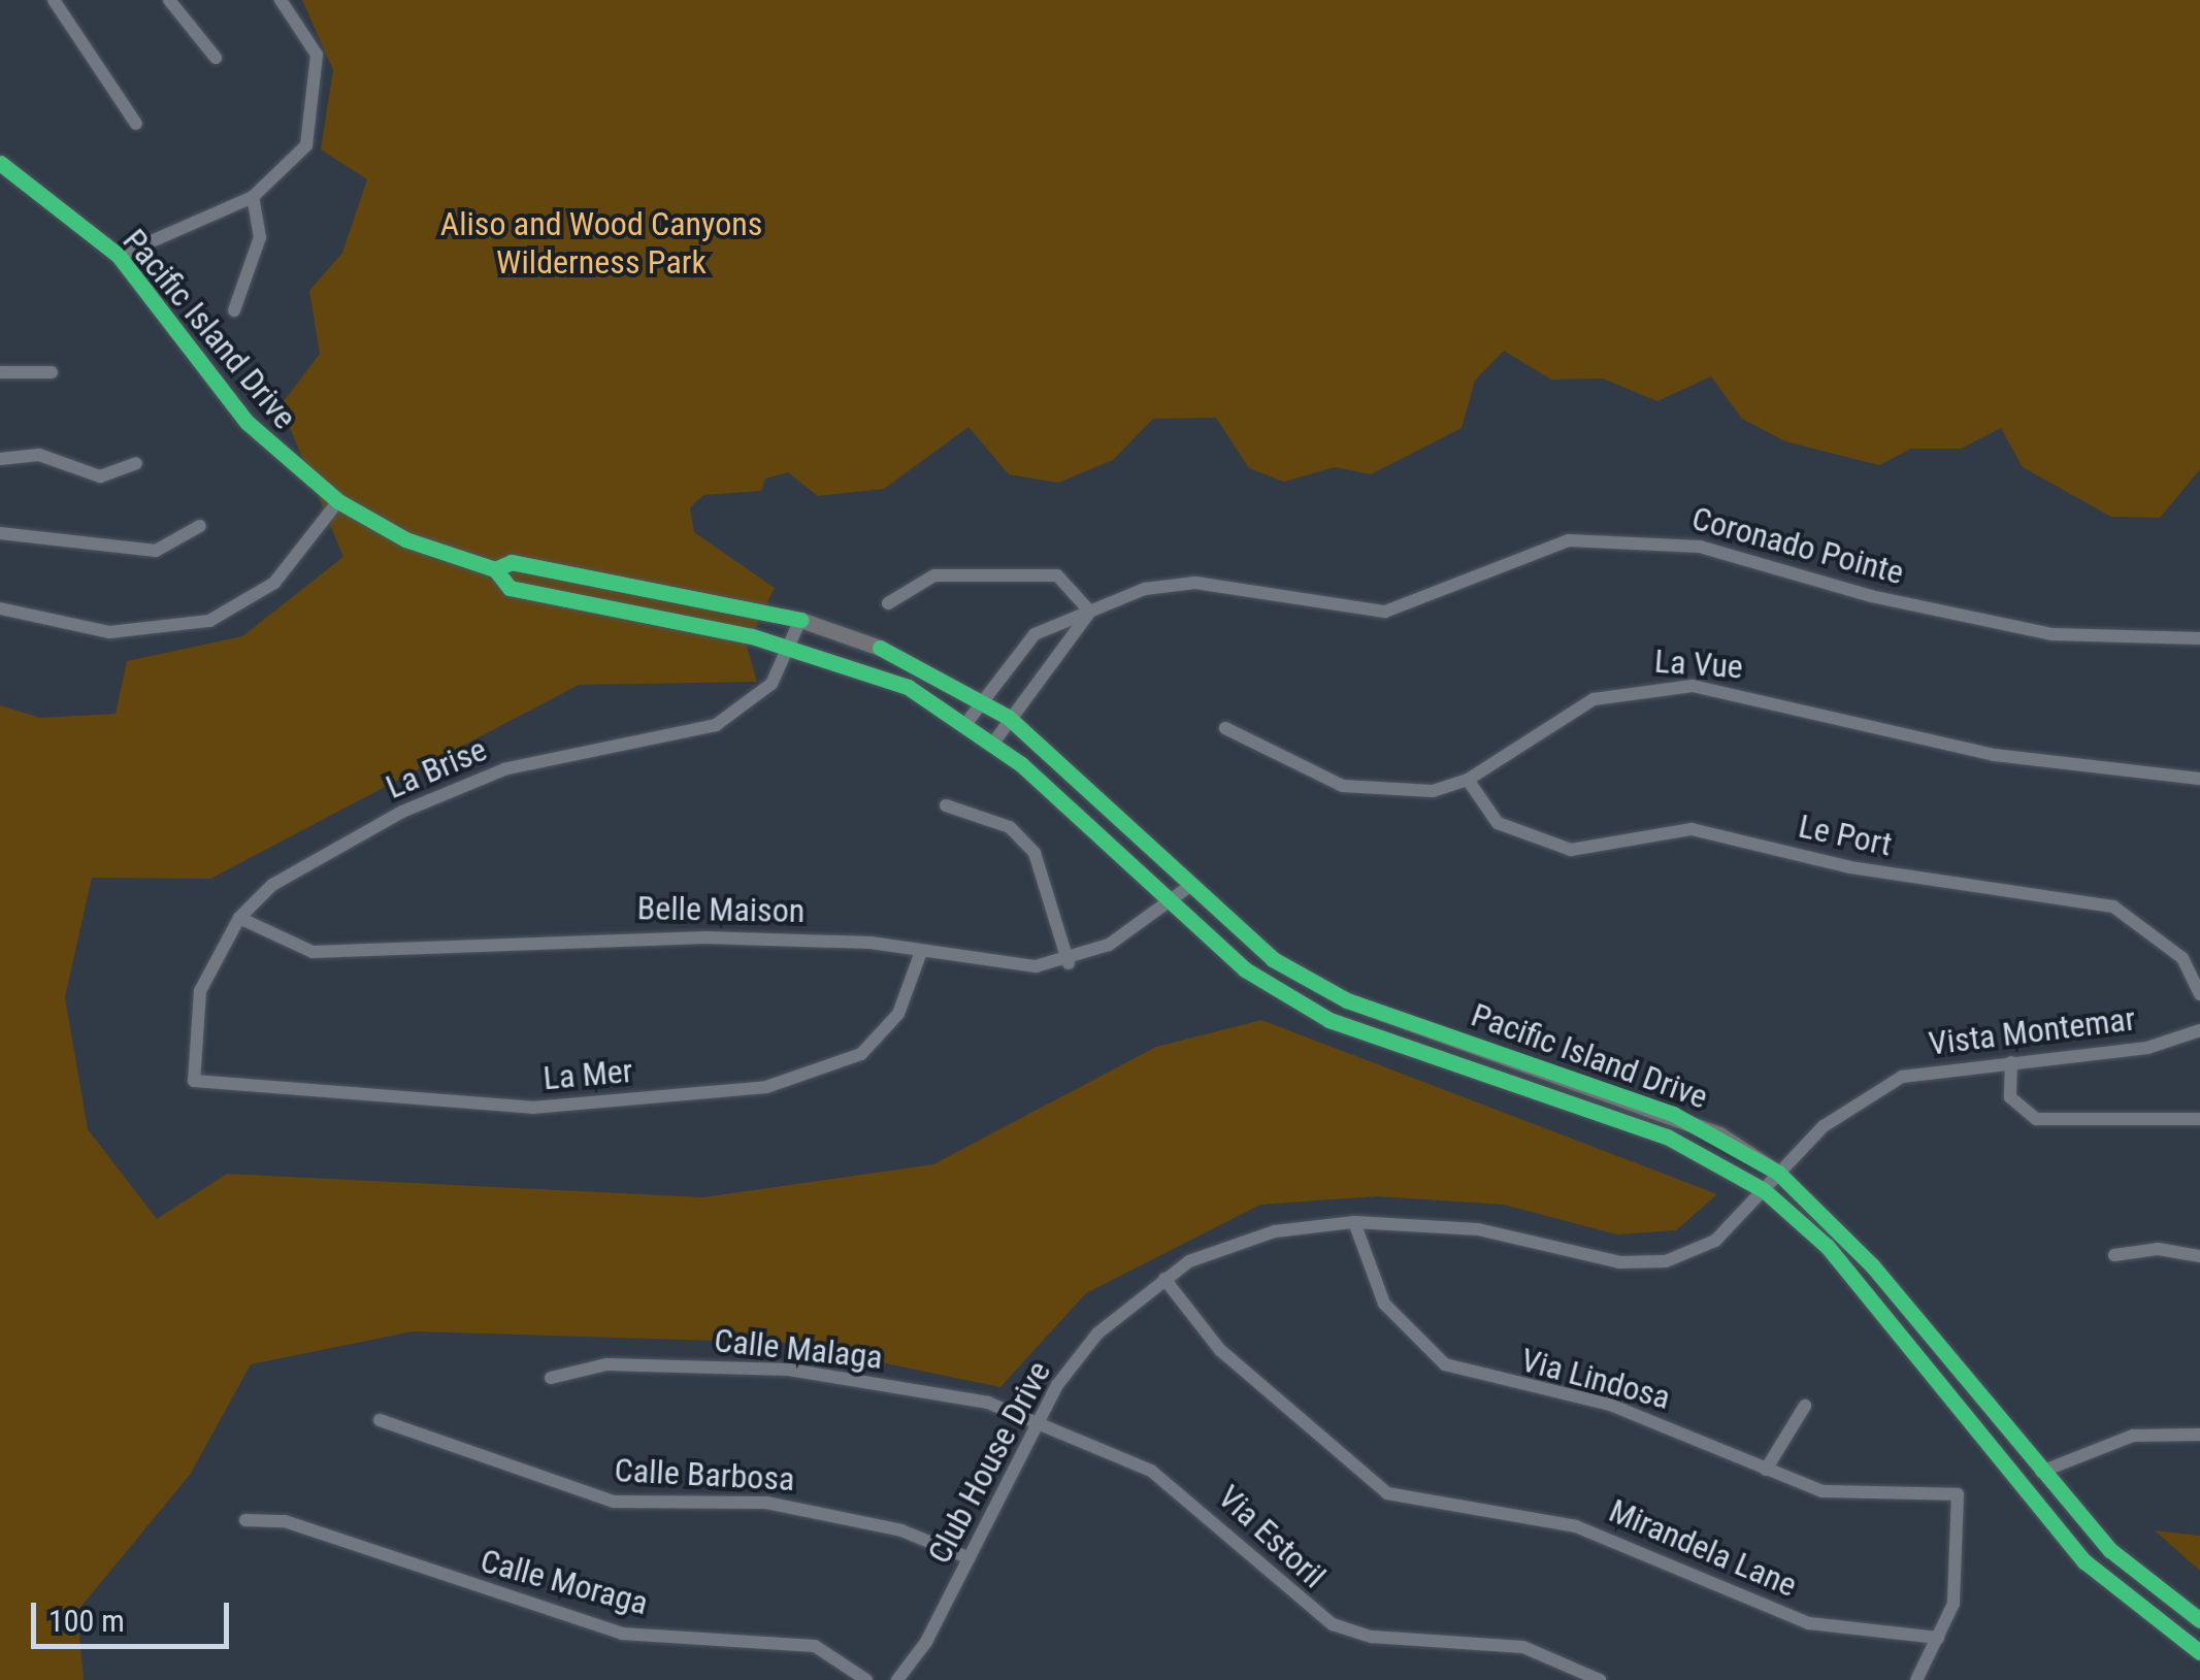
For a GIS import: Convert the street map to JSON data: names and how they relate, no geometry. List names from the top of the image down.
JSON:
{
  "streets": {
    "main road": ["Pacific Island Drive"],
    "street": [
      "Coronado Pointe",
      "La Vue",
      "La Brise",
      "Le Port",
      "Belle Maison",
      "Vista Montemar",
      "La Mer",
      "Calle Malaga",
      "Via Lindosa",
      "Club House Drive",
      "Calle Barbosa",
      "Via Estoril",
      "Mirandela Lane",
      "Calle Moraga"
    ]
  },
  "crossings": [
    ["Pacific Island Drive", "Coronado Pointe"],
    ["Pacific Island Drive", "La Brise"],
    ["Pacific Island Drive", "Belle Maison"],
    ["Pacific Island Drive", "Vista Montemar"],
    ["Pacific Island Drive", "Club House Drive"],
    ["La Vue", "Le Port"],
    ["La Brise", "Belle Maison"],
    ["La Brise", "La Mer"],
    ["Belle Maison", "La Mer"],
    ["Vista Montemar", "Club House Drive"],
    ["Calle Malaga", "Club House Drive"],
    ["Calle Malaga", "Via Estoril"],
    ["Via Lindosa", "Club House Drive"],
    ["Via Lindosa", "Mirandela Lane"],
    ["Club House Drive", "Calle Barbosa"],
    ["Club House Drive", "Via Estoril"],
    ["Club House Drive", "Mirandela Lane"]
  ],
  "parks": ["Aliso and Wood Canyons Wilderness Park"],
  "scale_bar": "100 m"
}
